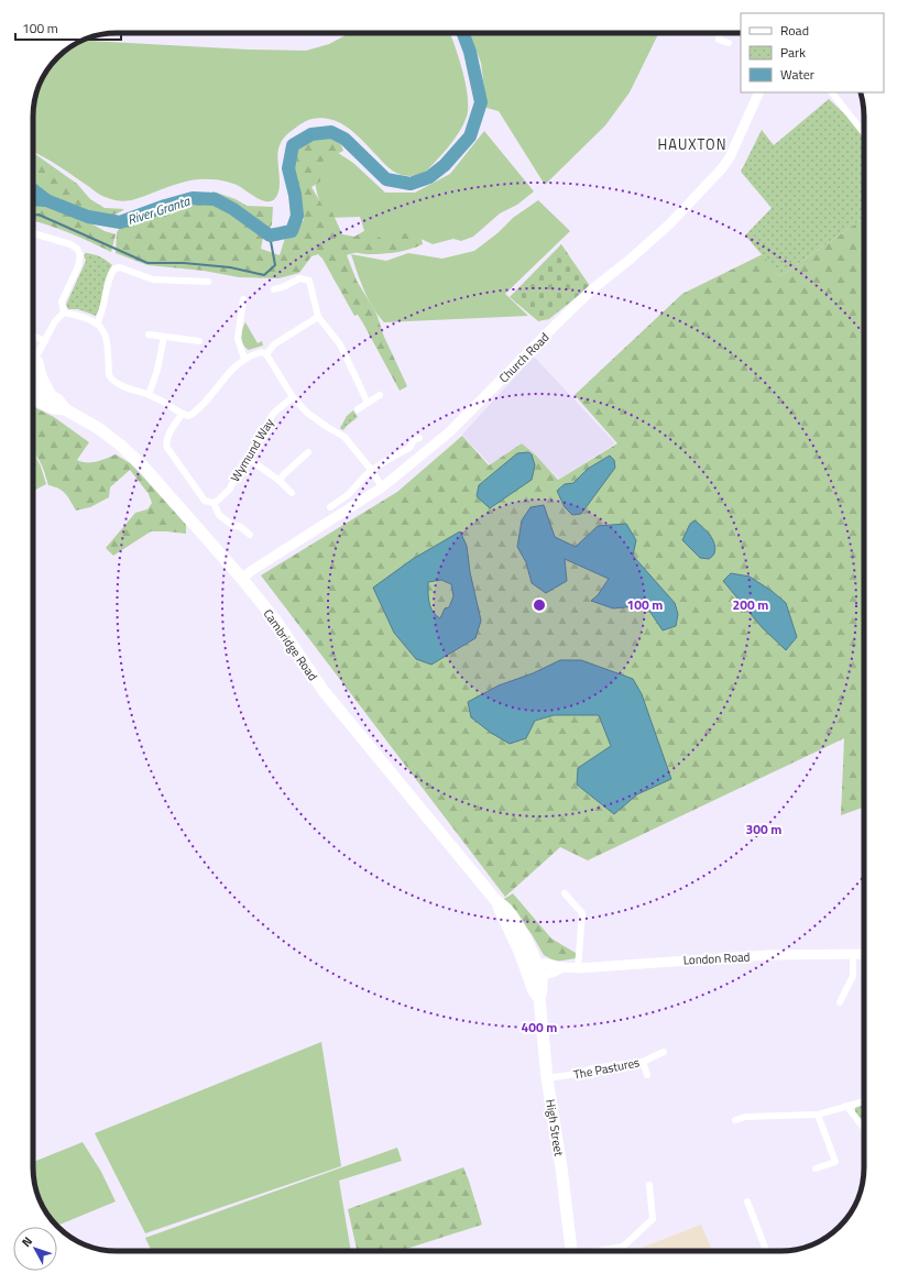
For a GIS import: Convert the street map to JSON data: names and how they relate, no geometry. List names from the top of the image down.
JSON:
{
  "streets": {
    "highway": ["Cambridge Road", "High Street"],
    "street": [
      "Church Road",
      "Wymund Way",
      "London Road",
      "The Pastures"
    ]
  },
  "crossings": [
    ["Church Road", "Cambridge Road"],
    ["Cambridge Road", "London Road"],
    ["Cambridge Road", "High Street"],
    ["London Road", "High Street"],
    ["The Pastures", "High Street"]
  ],
  "districts": ["HAUXTON"],
  "water": ["River Granta"],
  "legend": ["Road", "Park", "Water"],
  "scale_bar": "100 m",
  "north": "top left",
  "rings": [
    "100 m",
    "200 m",
    "300 m",
    "400 m"
  ]
}
